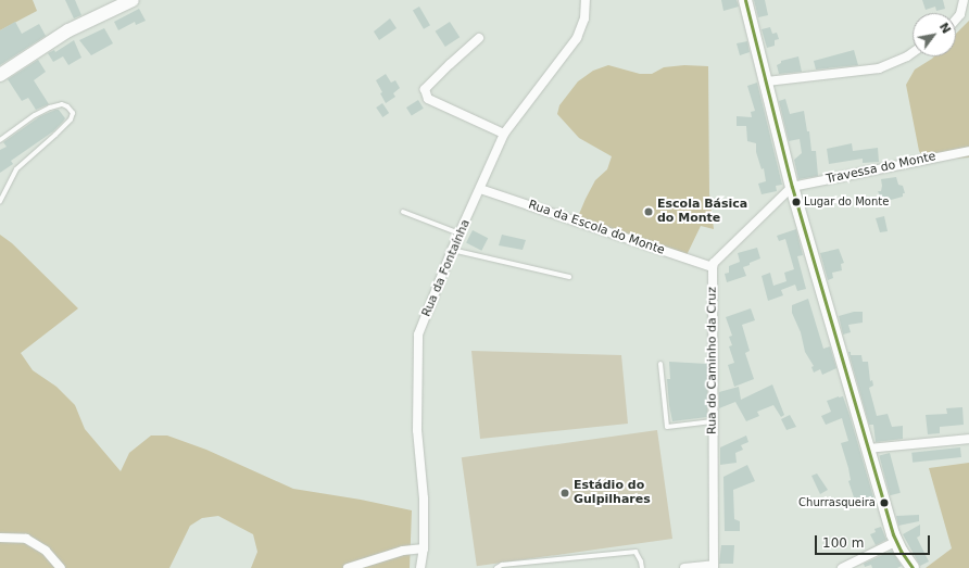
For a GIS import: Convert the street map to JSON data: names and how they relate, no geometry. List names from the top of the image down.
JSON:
{
  "streets": {
    "street": [
      "Travessa do Monte",
      "Rua da Escola do Monte",
      "Rua da Fontaínha",
      "Rua do Caminho da Cruz"
    ]
  },
  "crossings": [
    ["Rua da Escola do Monte", "Rua da Fontaínha"],
    ["Rua da Escola do Monte", "Rua do Caminho da Cruz"]
  ],
  "places": [
    "Lugar do Monte",
    "Escola Básica do Monte",
    "Estádio do Gulpilhares",
    "Churrasqueira"
  ],
  "scale_bar": "100 m",
  "north": "top right"
}
